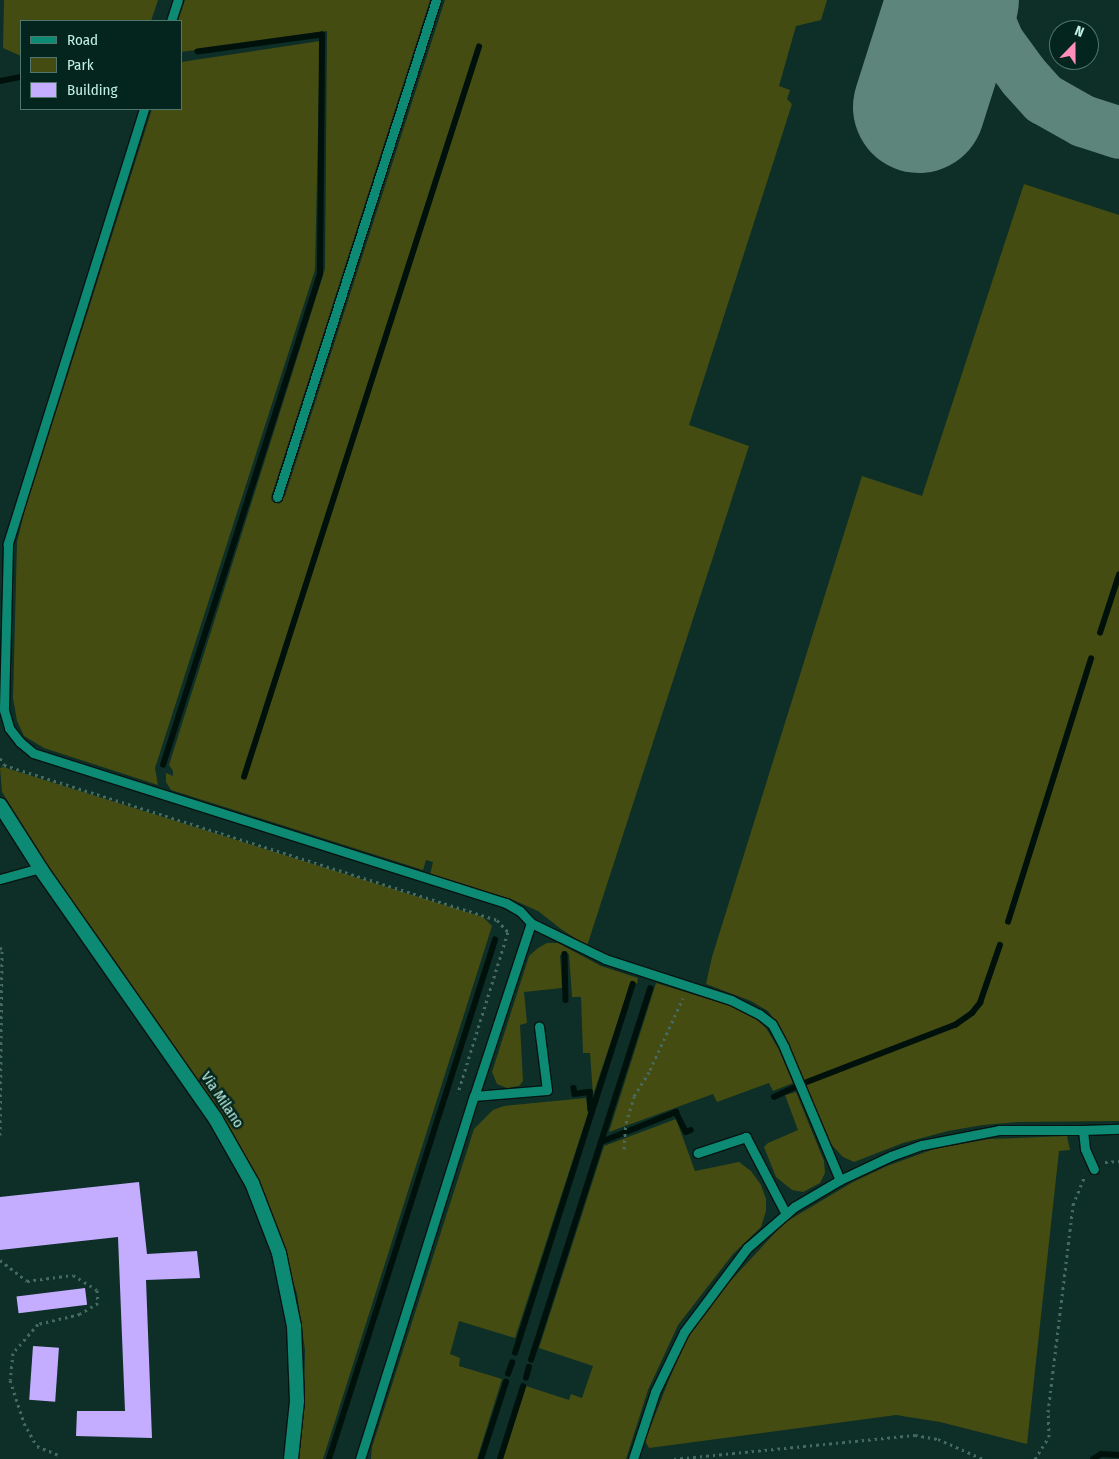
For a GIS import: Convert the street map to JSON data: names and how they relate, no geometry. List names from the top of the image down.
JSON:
{
  "streets": {
    "street": ["Via Milano"]
  },
  "legend": ["Road", "Park", "Building"],
  "north": "top"
}
